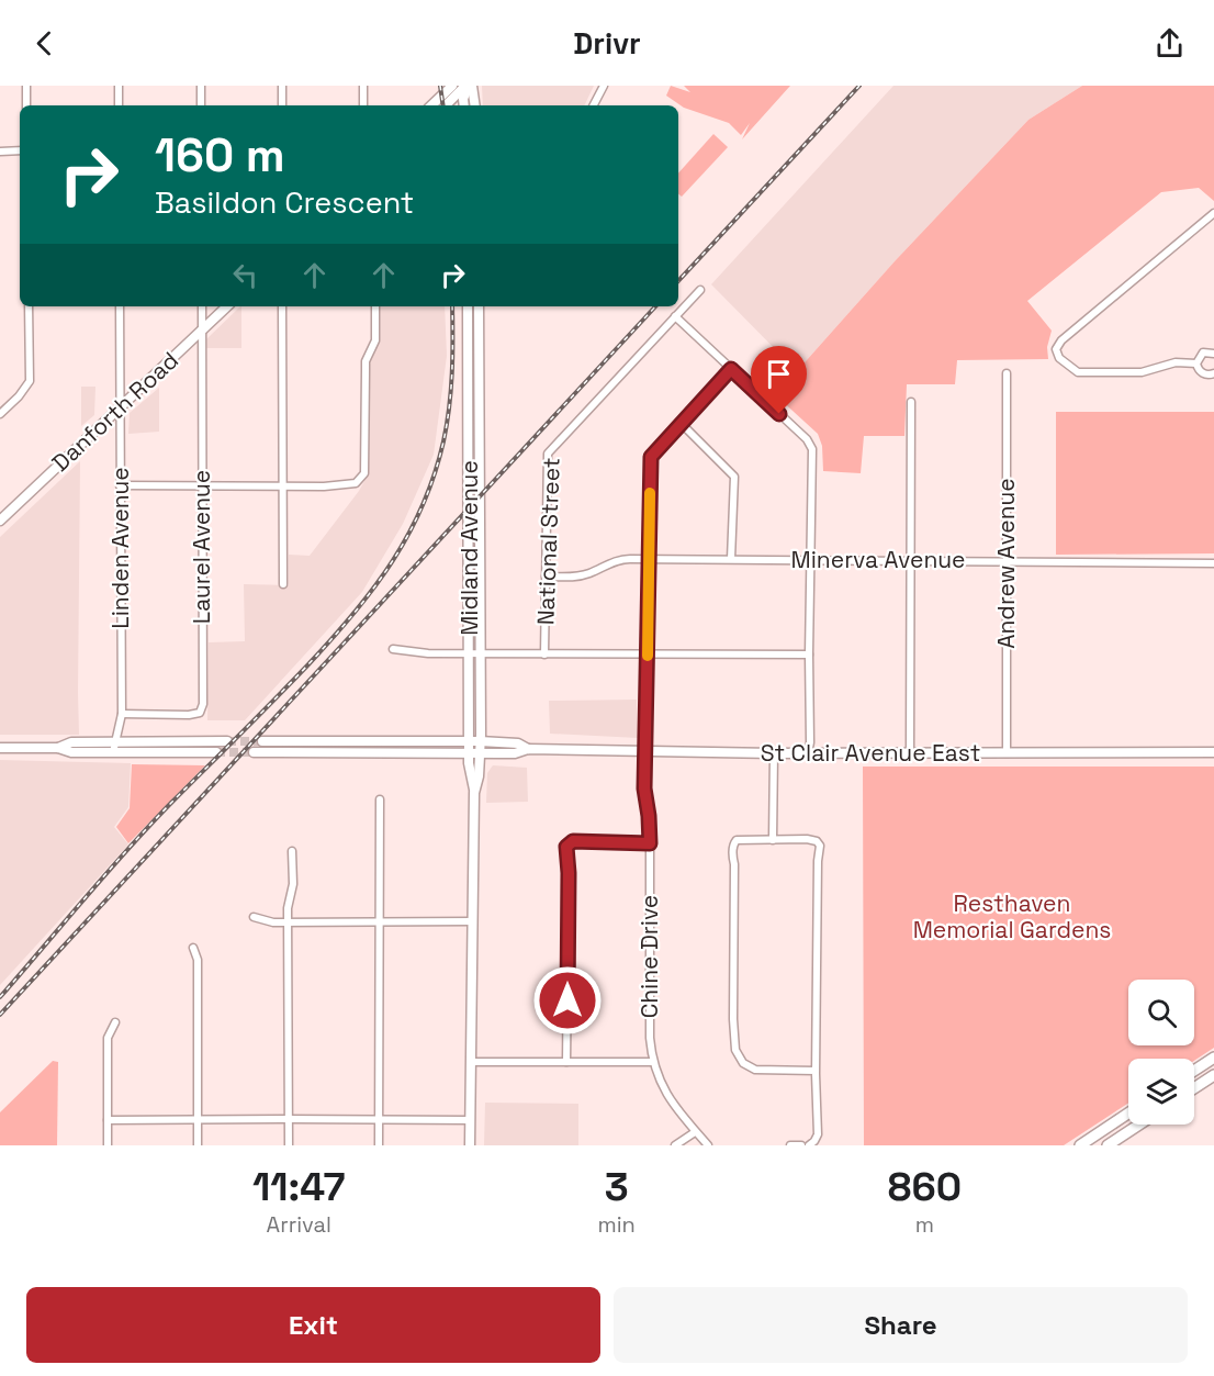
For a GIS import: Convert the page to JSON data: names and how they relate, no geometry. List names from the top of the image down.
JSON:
{
  "streets": {
    "main road": ["Danforth Road", "Midland Avenue", "St Clair Avenue East"],
    "street": [
      "National Street",
      "Laurel Avenue",
      "Linden Avenue",
      "Minerva Avenue",
      "Andrew Avenue",
      "Chine Drive"
    ]
  },
  "crossings": [
    ["Danforth Road", "Laurel Avenue"],
    ["Danforth Road", "Linden Avenue"],
    ["National Street", "Minerva Avenue"],
    ["Laurel Avenue", "Linden Avenue"],
    ["Midland Avenue", "St Clair Avenue East"],
    ["Minerva Avenue", "Andrew Avenue"],
    ["Minerva Avenue", "Chine Drive"],
    ["Andrew Avenue", "St Clair Avenue East"],
    ["St Clair Avenue East", "Chine Drive"]
  ],
  "parks": ["Resthaven Memorial Gardens"],
  "page": {
    "header": "Drivr",
    "turn": ["160 m", "Basildon Crescent"],
    "eta": [
      "11:47",
      "Arrival",
      "3",
      "min",
      "860",
      "m"
    ],
    "buttons": ["Exit", "Share"]
  }
}
